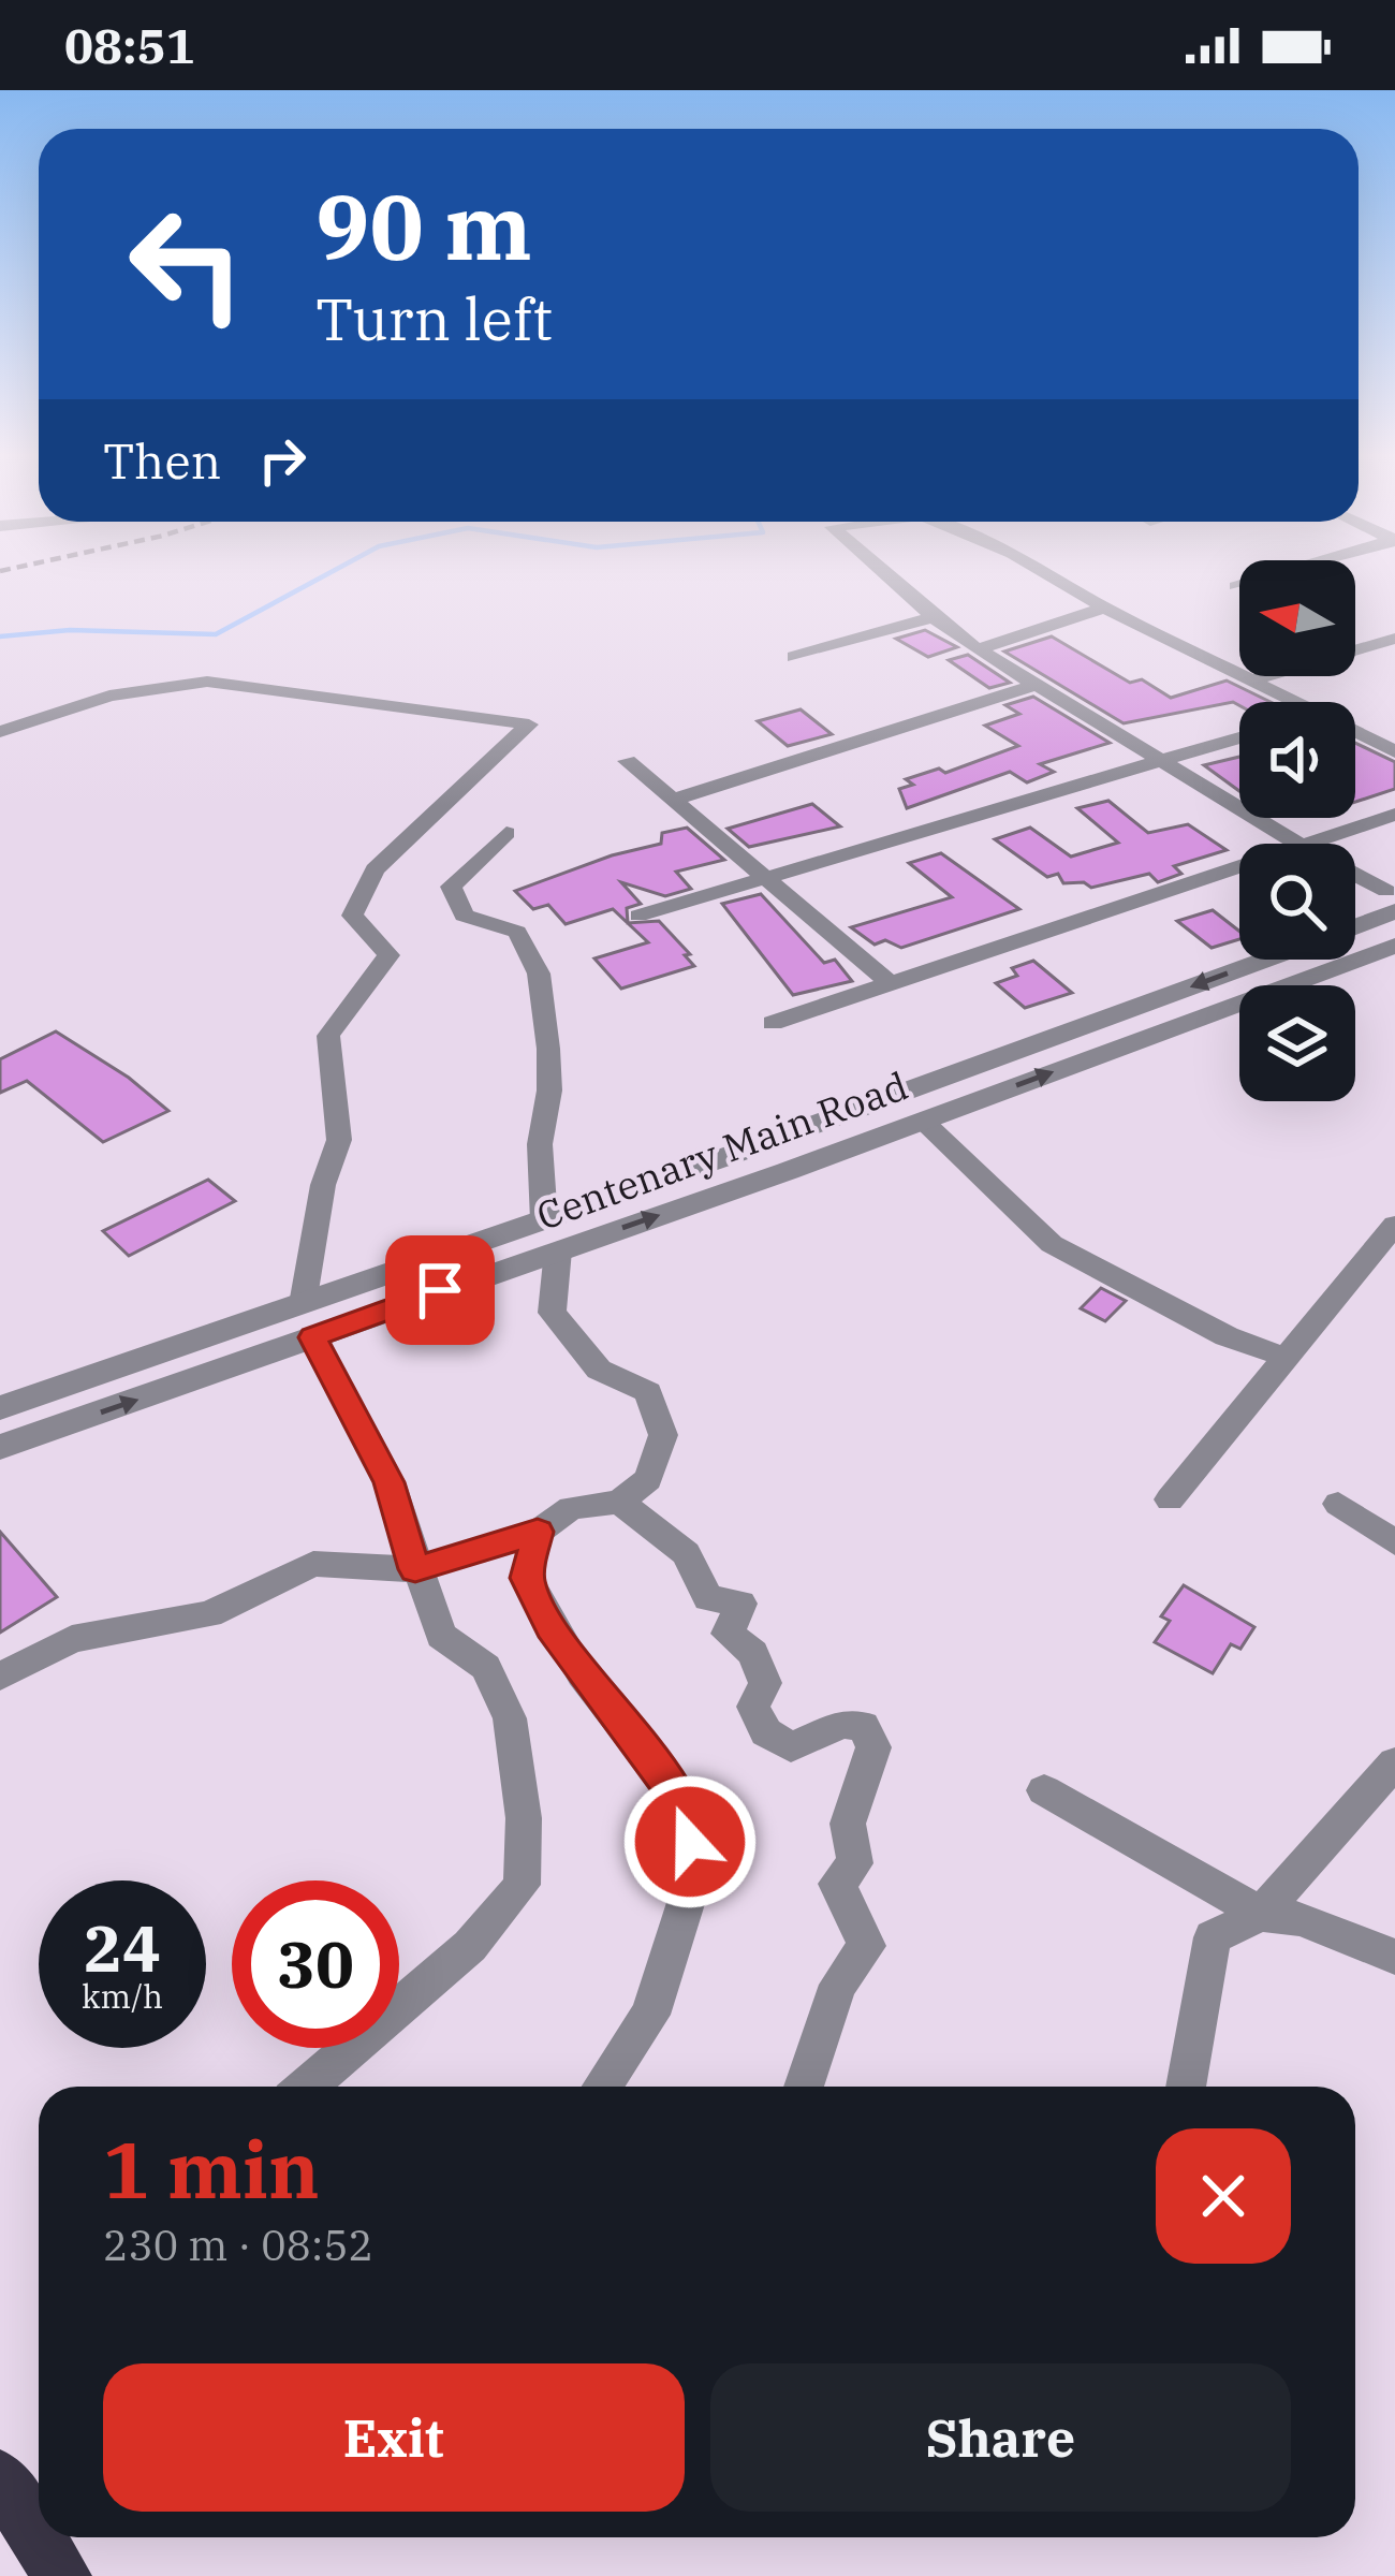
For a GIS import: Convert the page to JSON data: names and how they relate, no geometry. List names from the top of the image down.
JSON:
{
  "streets": {
    "street": ["Centenary Main Road"]
  },
  "north": "left",
  "page": {
    "status": "08:51",
    "turn": ["90 m", "Turn left"],
    "then": "Then",
    "speed": "24 km/h",
    "limit": "30",
    "heading": ["1 min", "230 m · 08:52"],
    "buttons": ["Exit", "Share"]
  }
}
